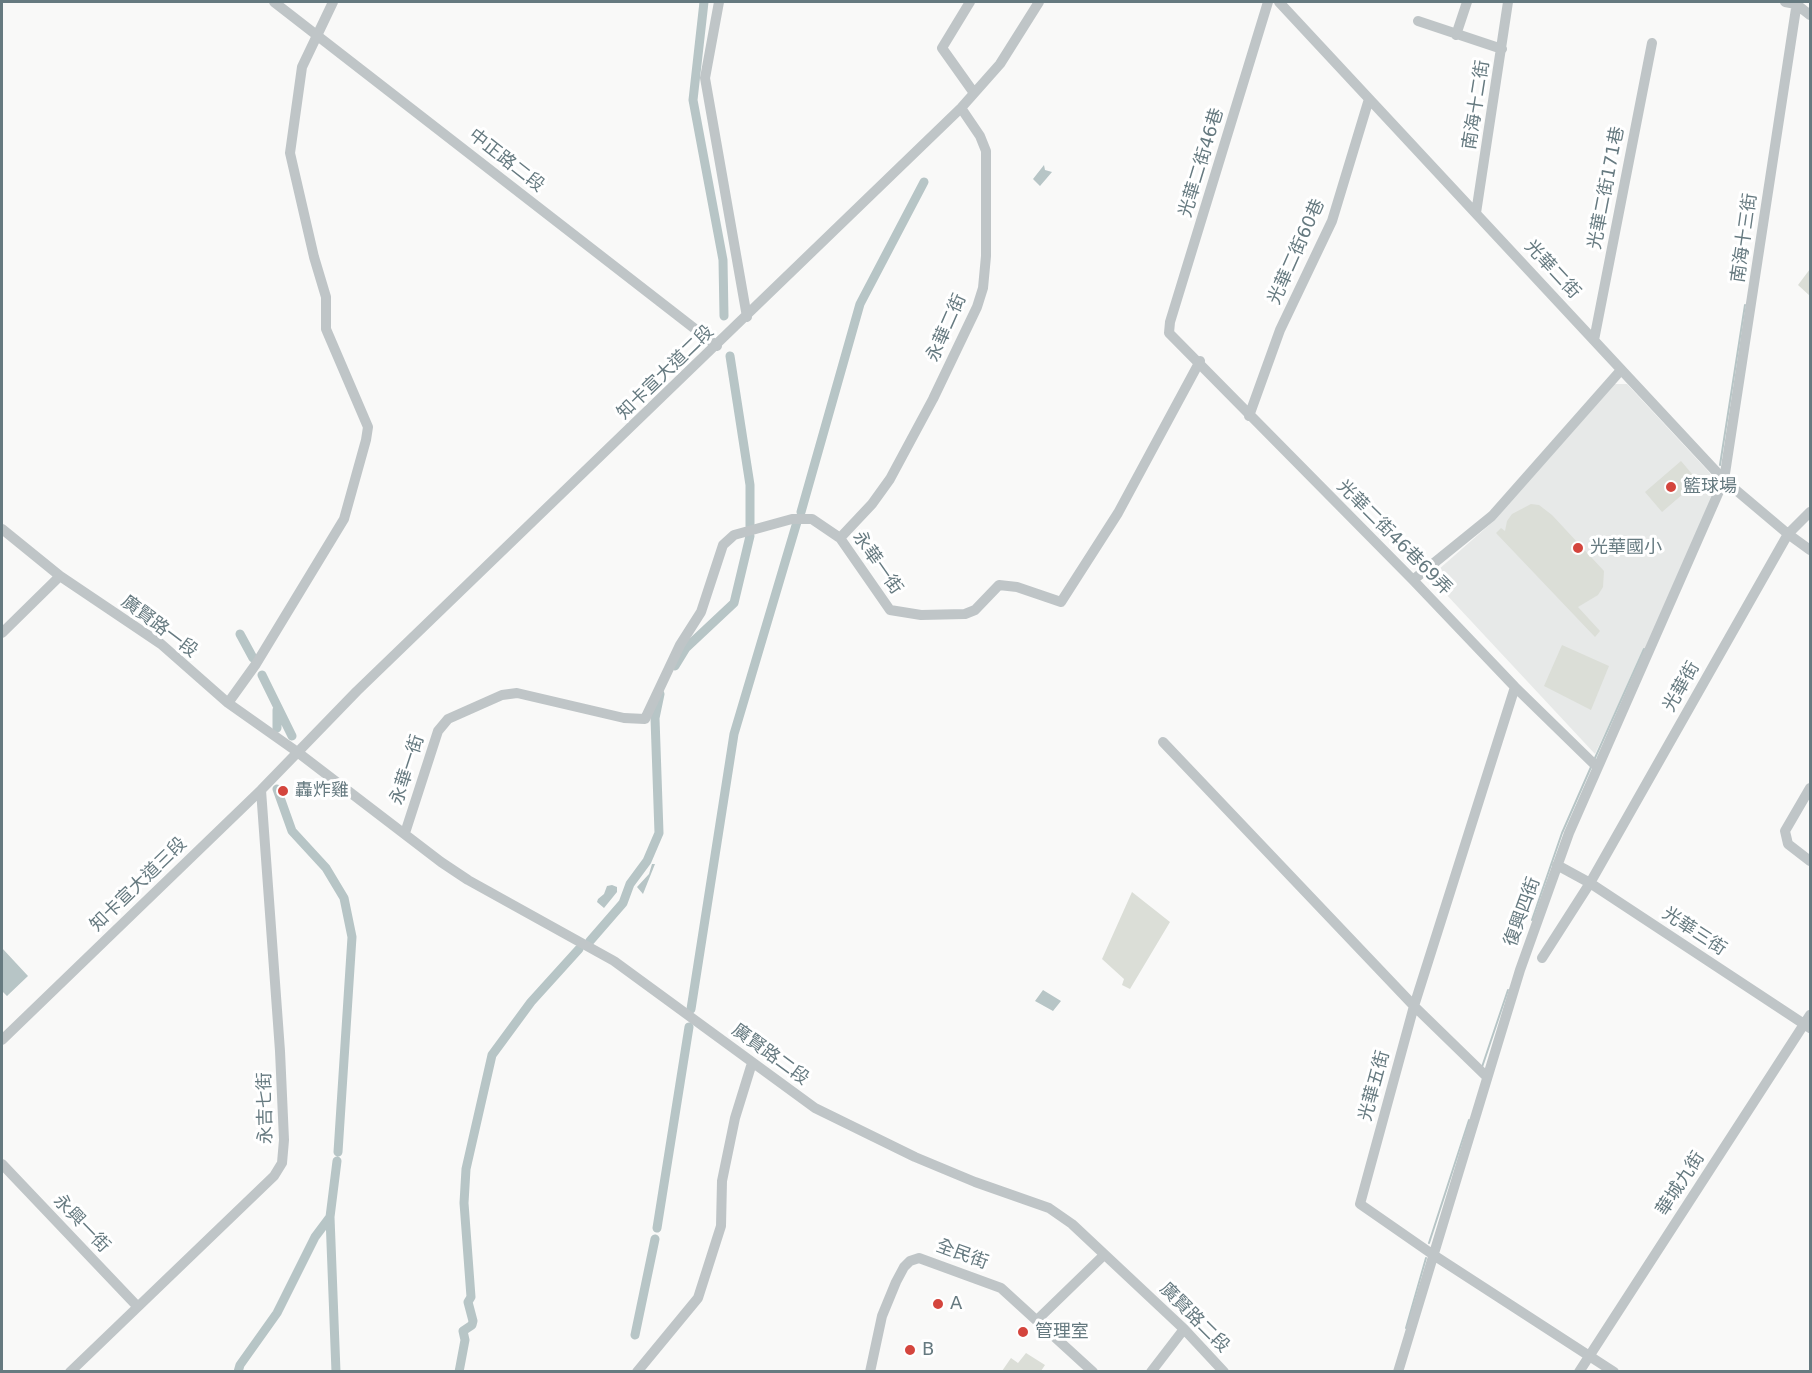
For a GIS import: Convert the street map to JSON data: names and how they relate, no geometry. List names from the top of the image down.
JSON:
{
  "streets": {
    "street": [
      "南海十二街",
      "中正路二段",
      "光華二街46巷",
      "光華二街171巷",
      "南海十三街",
      "光華二街60巷",
      "光華二街",
      "永華二街",
      "知卡宣大道二段",
      "光華二街46巷69弄",
      "永華一街",
      "廣賢路一段",
      "光華街",
      "知卡宣大道三段",
      "復興四街",
      "光華三街",
      "廣賢路二段",
      "光華五街",
      "永吉七街",
      "華城九街",
      "永興一街",
      "全民街"
    ]
  },
  "crossings": [
    ["南海十二街", "光華二街"],
    ["中正路二段", "知卡宣大道二段"],
    ["光華二街46巷", "光華二街46巷69弄"],
    ["光華二街171巷", "光華二街"],
    ["南海十三街", "光華二街"],
    ["南海十三街", "復興四街"],
    ["光華二街60巷", "光華二街"],
    ["光華二街60巷", "光華二街46巷69弄"],
    ["光華二街", "光華街"],
    ["光華二街", "復興四街"],
    ["永華二街", "知卡宣大道二段"],
    ["永華二街", "永華一街"],
    ["知卡宣大道二段", "廣賢路一段"],
    ["知卡宣大道二段", "知卡宣大道三段"],
    ["知卡宣大道二段", "廣賢路二段"],
    ["光華二街46巷69弄", "永華一街"],
    ["光華二街46巷69弄", "復興四街"],
    ["光華二街46巷69弄", "光華五街"],
    ["永華一街", "廣賢路二段"],
    ["廣賢路一段", "知卡宣大道三段"],
    ["廣賢路一段", "廣賢路二段"],
    ["光華街", "光華三街"],
    ["知卡宣大道三段", "廣賢路二段"],
    ["知卡宣大道三段", "永吉七街"],
    ["復興四街", "光華三街"],
    ["復興四街", "光華五街"],
    ["光華三街", "華城九街"],
    ["光華五街", "華城九街"],
    ["永吉七街", "永興一街"]
  ],
  "places": [
    "籃球場",
    "光華國小",
    "轟炸雞",
    "A",
    "管理室",
    "B"
  ]
}
